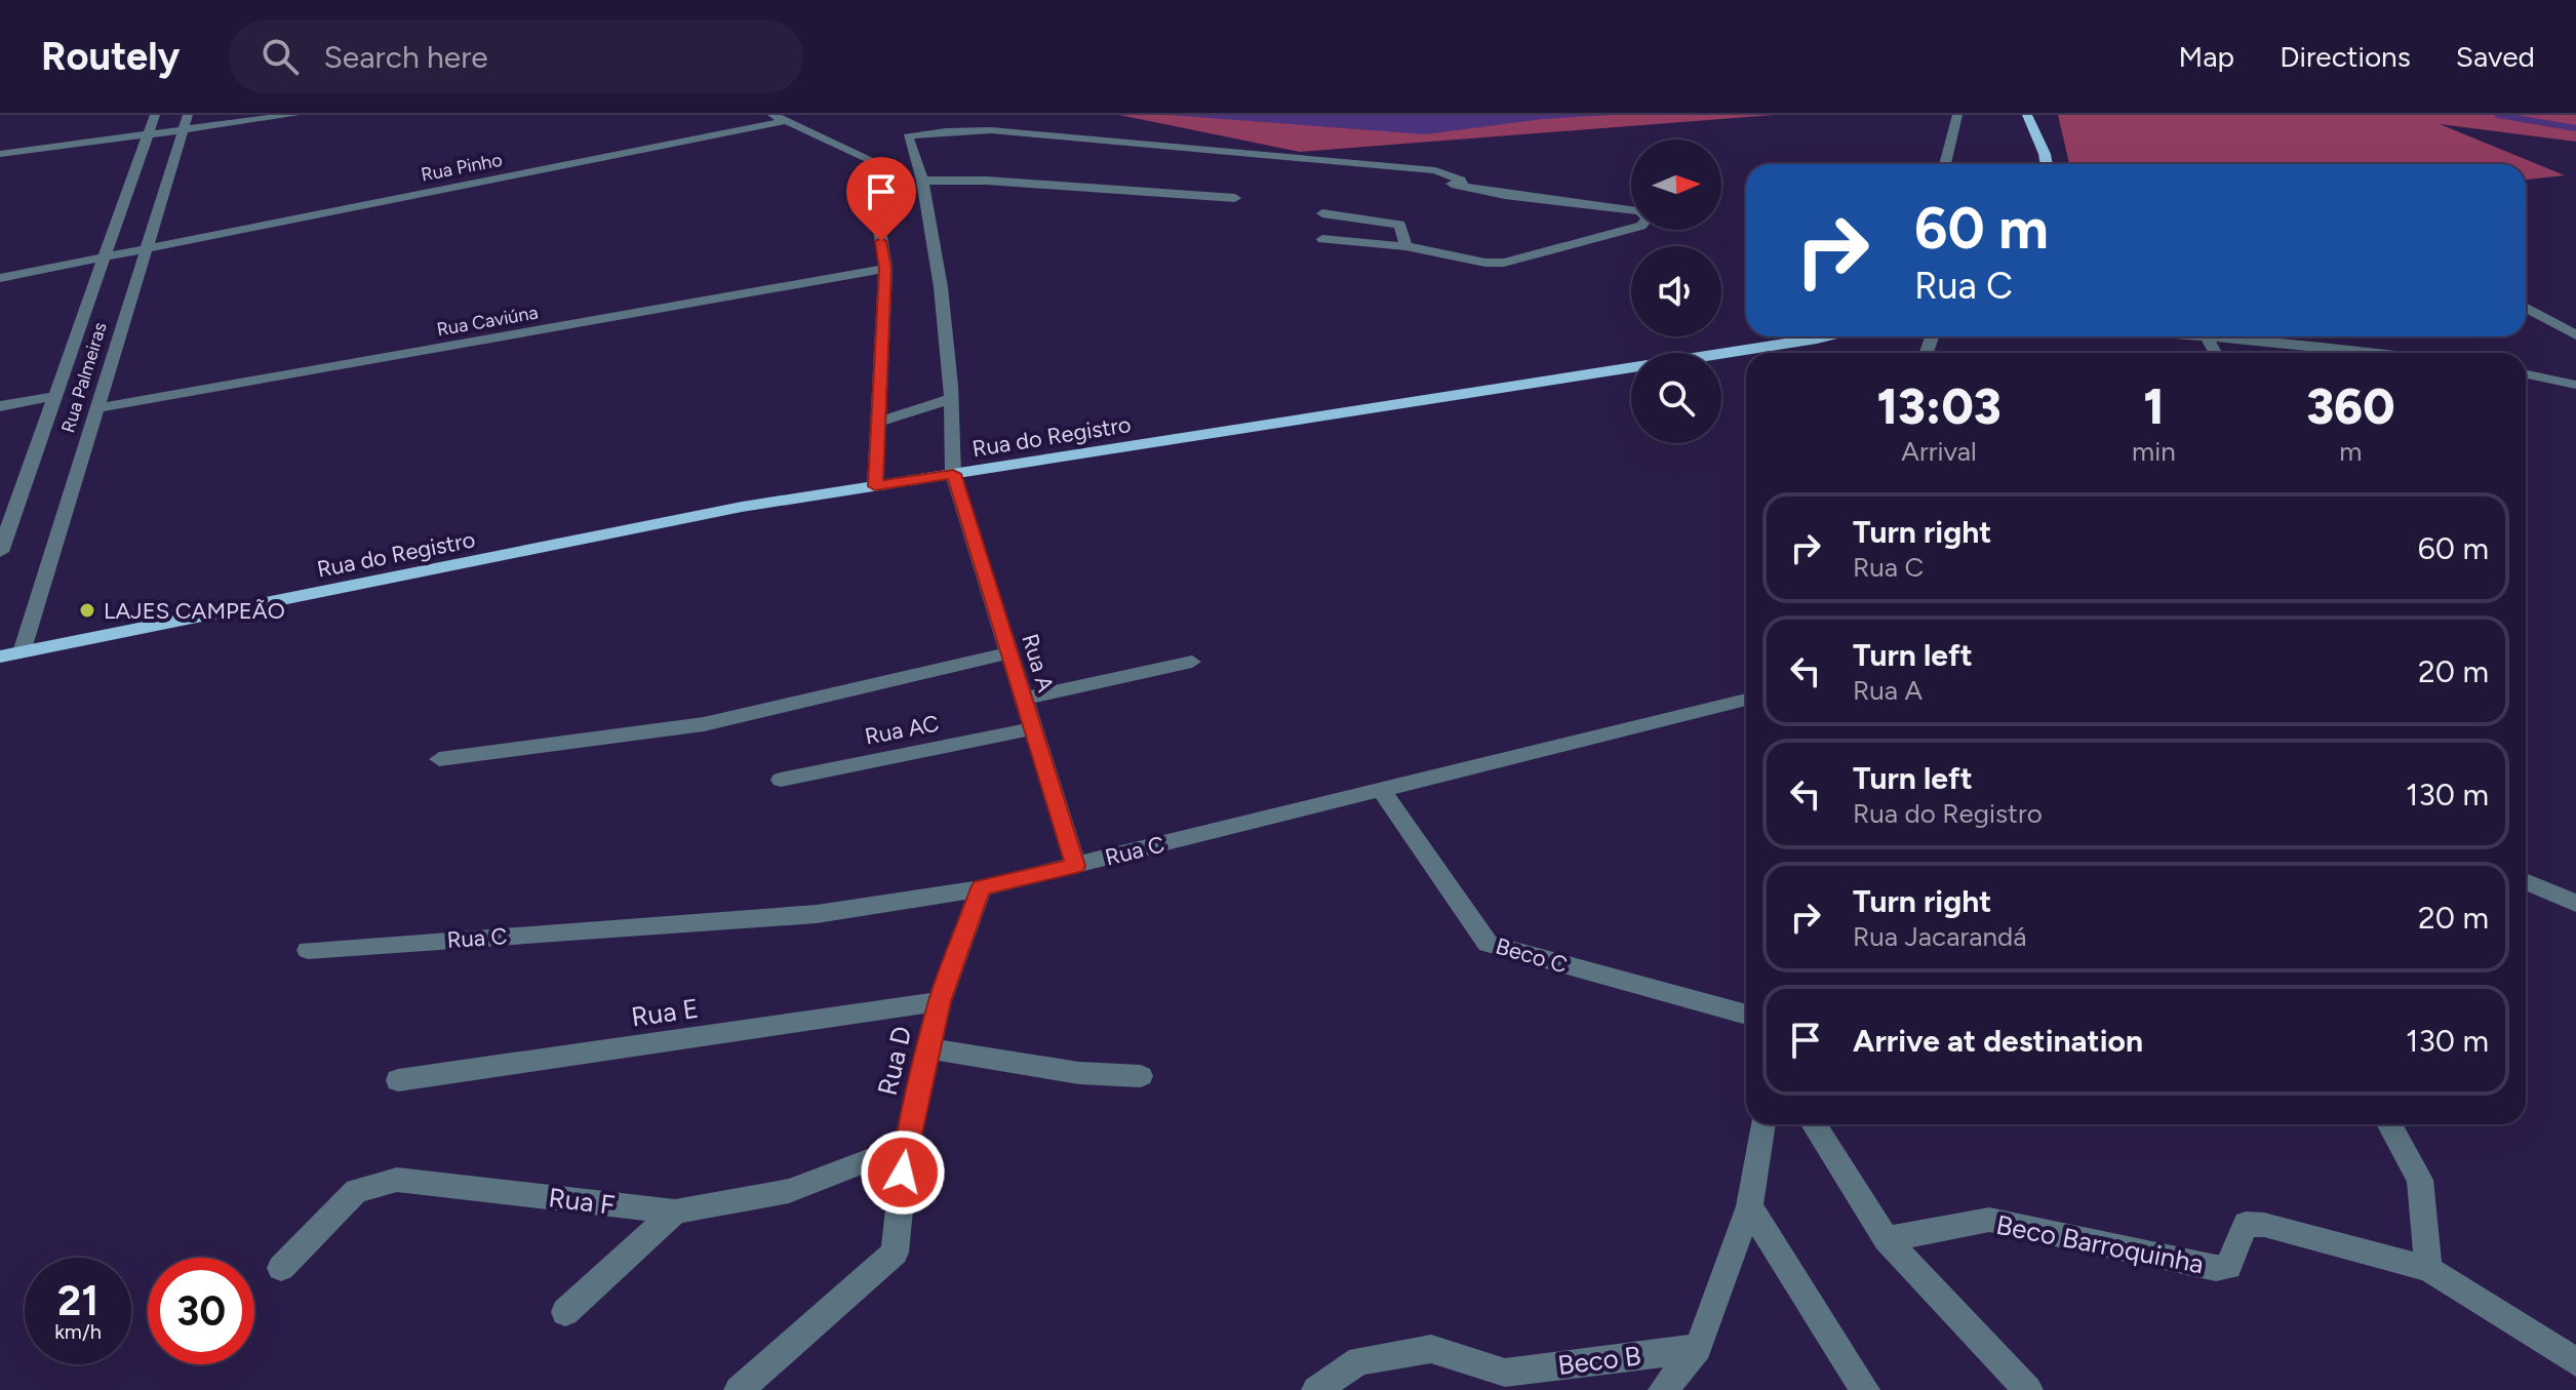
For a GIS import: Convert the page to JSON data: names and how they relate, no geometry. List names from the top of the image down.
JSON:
{
  "streets": {
    "main road": ["Rua do Registro"],
    "street": [
      "Rua Pinho",
      "Rua Caviúna",
      "Rua Palmeiras",
      "Rua A",
      "Rua AC",
      "Rua C",
      "Beco C",
      "Rua E",
      "Rua D",
      "Rua F",
      "Beco Barroquinha",
      "Beco B"
    ]
  },
  "crossings": [
    ["Rua Pinho", "Rua Palmeiras"],
    ["Rua Caviúna", "Rua Palmeiras"],
    ["Rua Palmeiras", "Rua do Registro"],
    ["Rua do Registro", "Rua A"],
    ["Rua A", "Rua AC"],
    ["Rua A", "Rua C"],
    ["Rua C", "Beco C"],
    ["Rua C", "Rua D"],
    ["Rua E", "Rua D"],
    ["Rua D", "Rua F"]
  ],
  "places": ["LAJES CAMPEÃO"],
  "north": "right",
  "page": {
    "header": "Routely",
    "search": "Search here",
    "nav": ["Map", "Directions", "Saved"],
    "turn": ["60 m", "Rua C"],
    "eta": [
      "13:03",
      "Arrival",
      "1",
      "min",
      "360",
      "m"
    ],
    "list": [
      {
        "name": "Turn right",
        "note": "Rua C",
        "value": "60 m"
      },
      {
        "name": "Turn left",
        "note": "Rua A",
        "value": "20 m"
      },
      {
        "name": "Turn left",
        "note": "Rua do Registro",
        "value": "130 m"
      },
      {
        "name": "Turn right",
        "note": "Rua Jacarandá",
        "value": "20 m"
      },
      {
        "name": "Arrive at destination",
        "value": "130 m"
      }
    ],
    "speed": "21 km/h",
    "limit": "30"
  }
}
